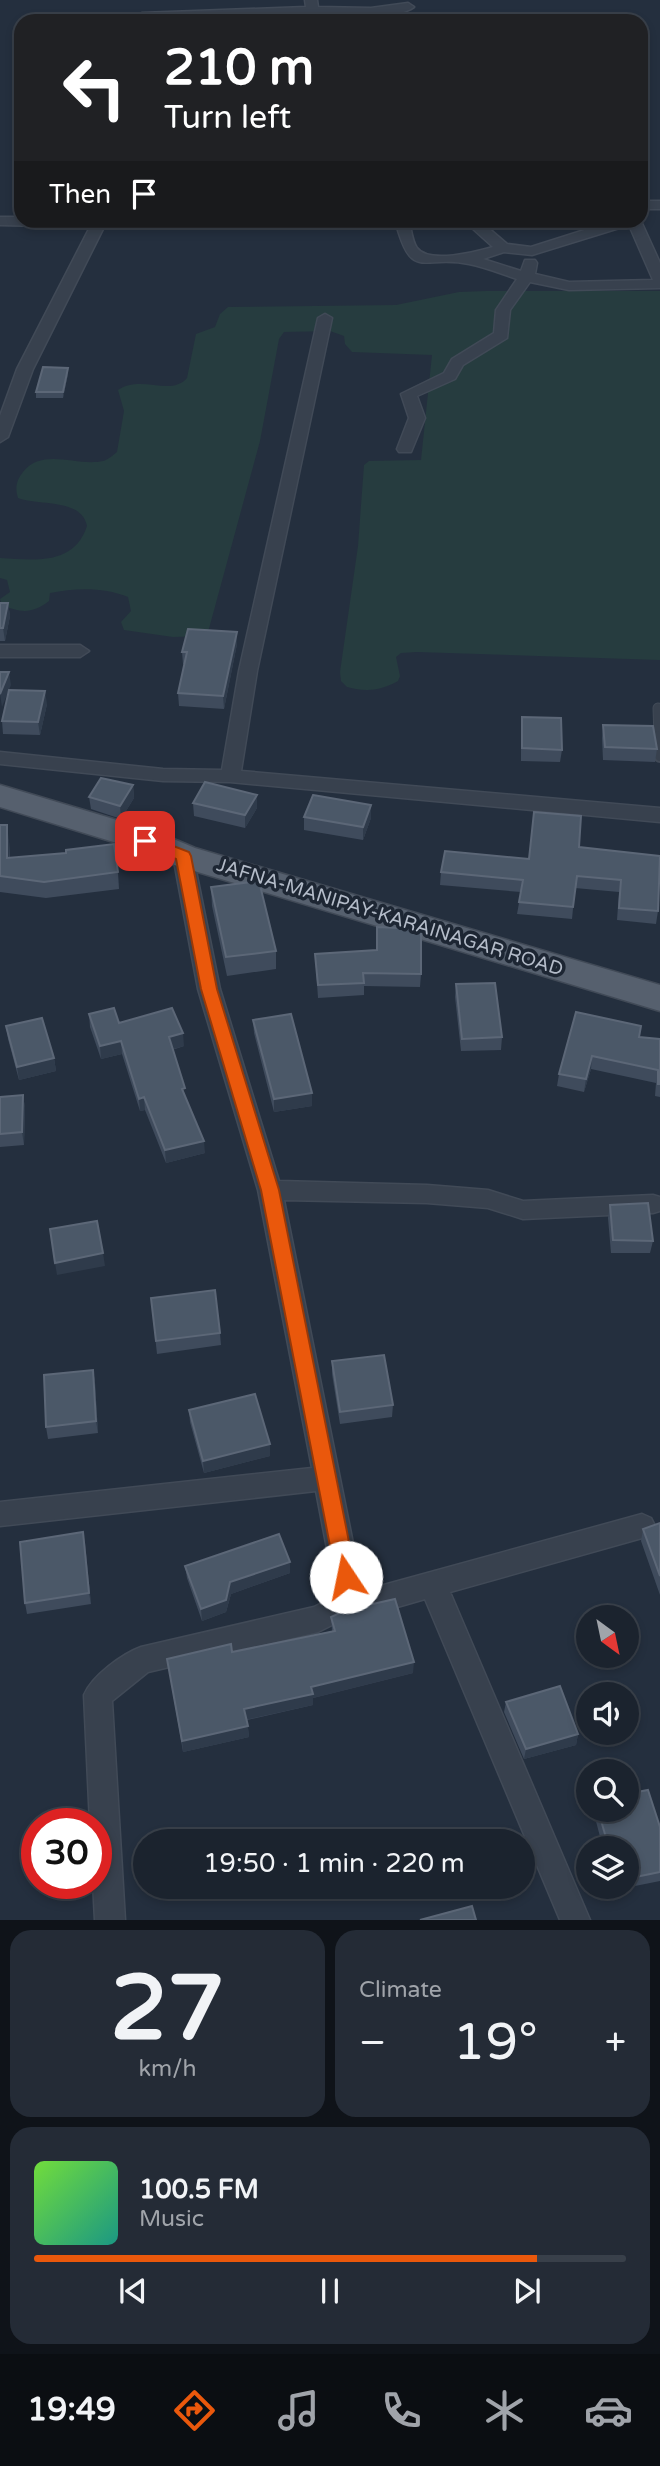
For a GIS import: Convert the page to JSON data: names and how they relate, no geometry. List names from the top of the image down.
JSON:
{
  "streets": {
    "main road": ["JAFNA-MANIPAY-KARAINAGAR ROAD"]
  },
  "north": "bottom right",
  "page": {
    "turn": ["210 m", "Turn left"],
    "then": "Then",
    "limit": "30",
    "trip": "19:50 · 1 min · 220 m",
    "tile": [
      ["27", "km/h"],
      "Climate"
    ],
    "heat": ["−", "19°", "+"],
    "song": ["100.5 FM", "Music"],
    "tabs": "19:49"
  }
}
